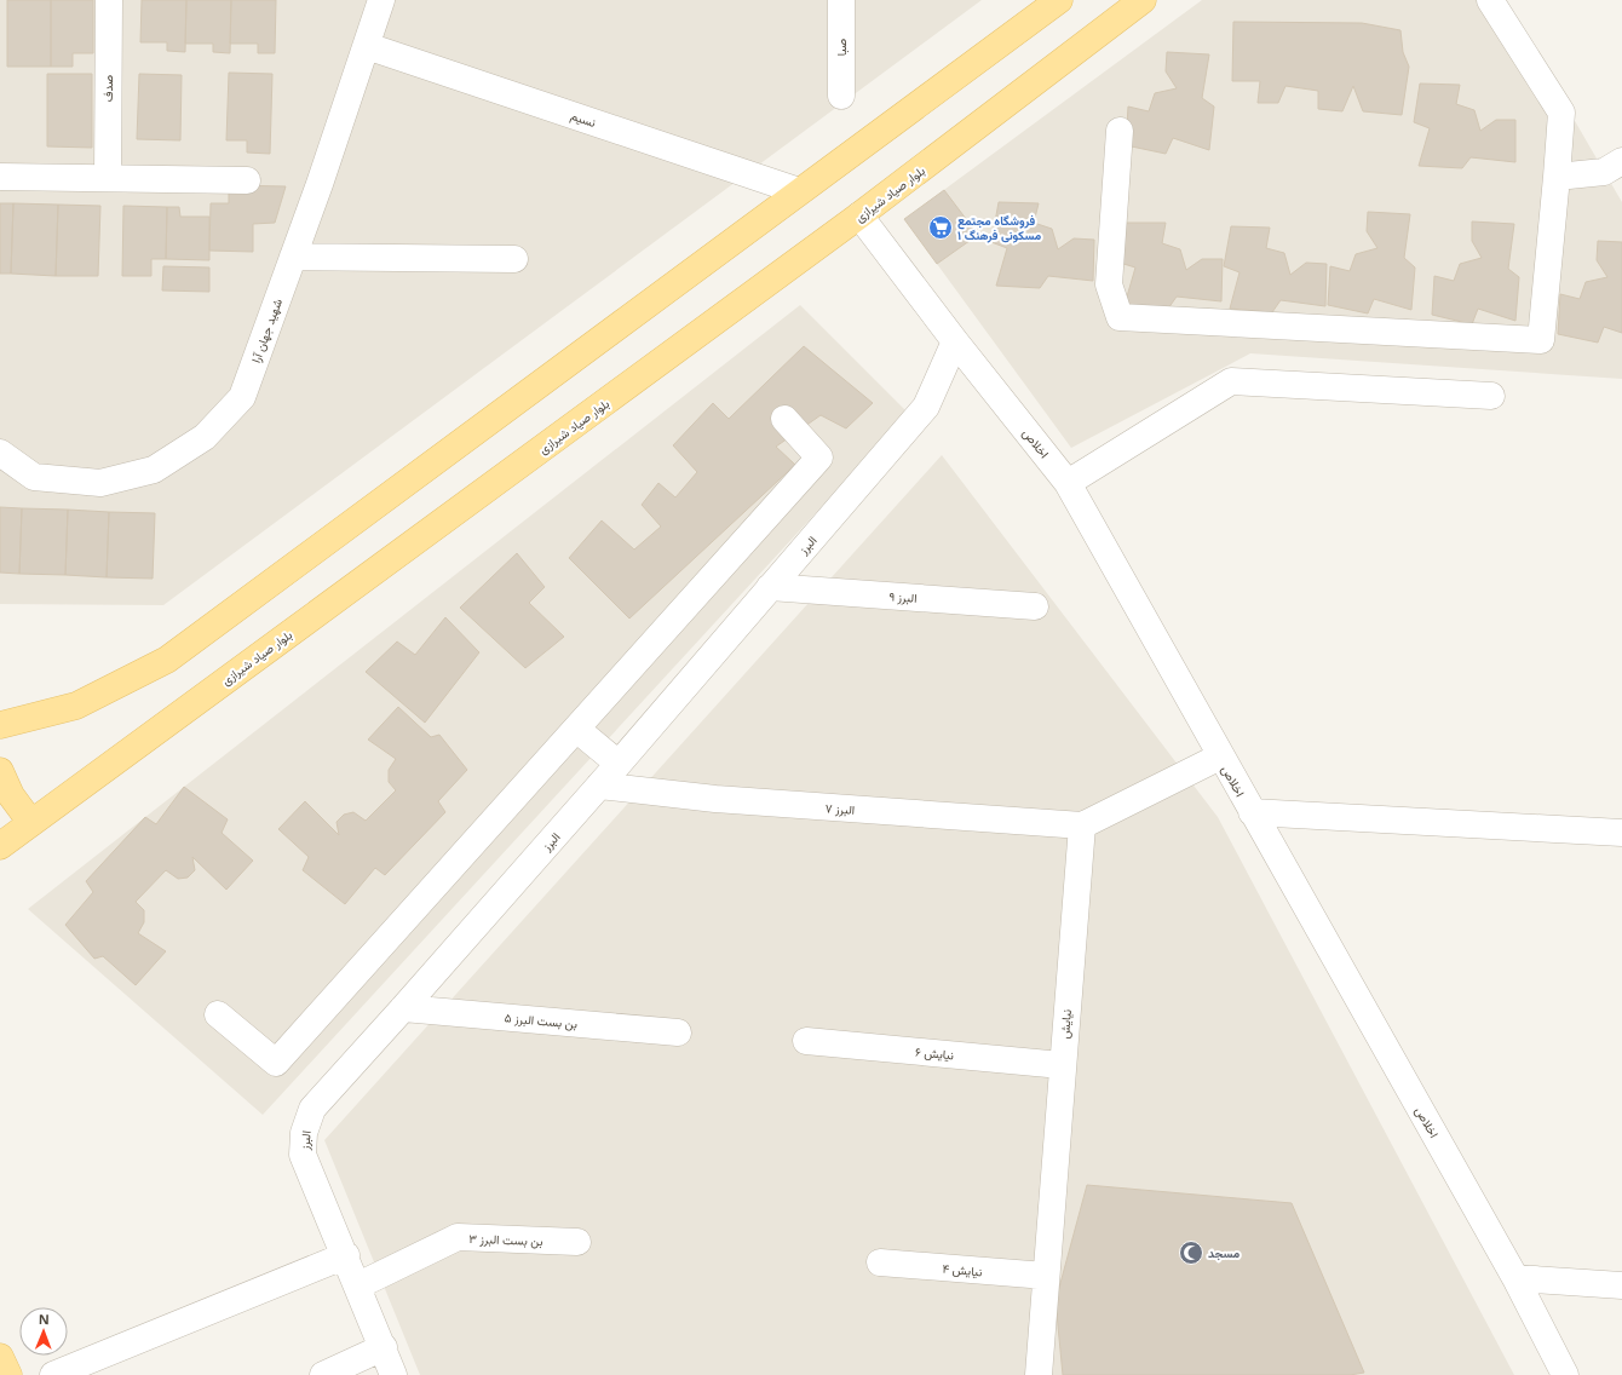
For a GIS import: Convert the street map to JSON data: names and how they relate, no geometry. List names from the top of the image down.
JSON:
{
  "streets": {
    "main road": ["بلوار صیاد شیرازی"],
    "street": [
      "صبا",
      "صدف",
      "نسیم",
      "شهید جهان آرا",
      "اخلاص",
      "البرز",
      "البرز ۹",
      "البرز ۷",
      "بن بست البرز ۵",
      "نیایش",
      "نیایش ۶",
      "بن بست البرز ۳",
      "نیایش ۴"
    ]
  },
  "crossings": [
    ["نسیم", "شهید جهان آرا"],
    ["بلوار صیاد شیرازی", "اخلاص"],
    ["اخلاص", "البرز"],
    ["البرز", "البرز ۹"],
    ["البرز", "البرز ۷"],
    ["البرز", "بن بست البرز ۵"],
    ["البرز", "بن بست البرز ۳"],
    ["البرز ۷", "نیایش"],
    ["نیایش", "نیایش ۶"],
    ["نیایش", "نیایش ۴"]
  ],
  "places": {
    "supermarket": ["فروشگاه مجتمع مسکونی فرهنگ ۱"],
    "mosque": ["مسجد"]
  },
  "north": "top"
}
